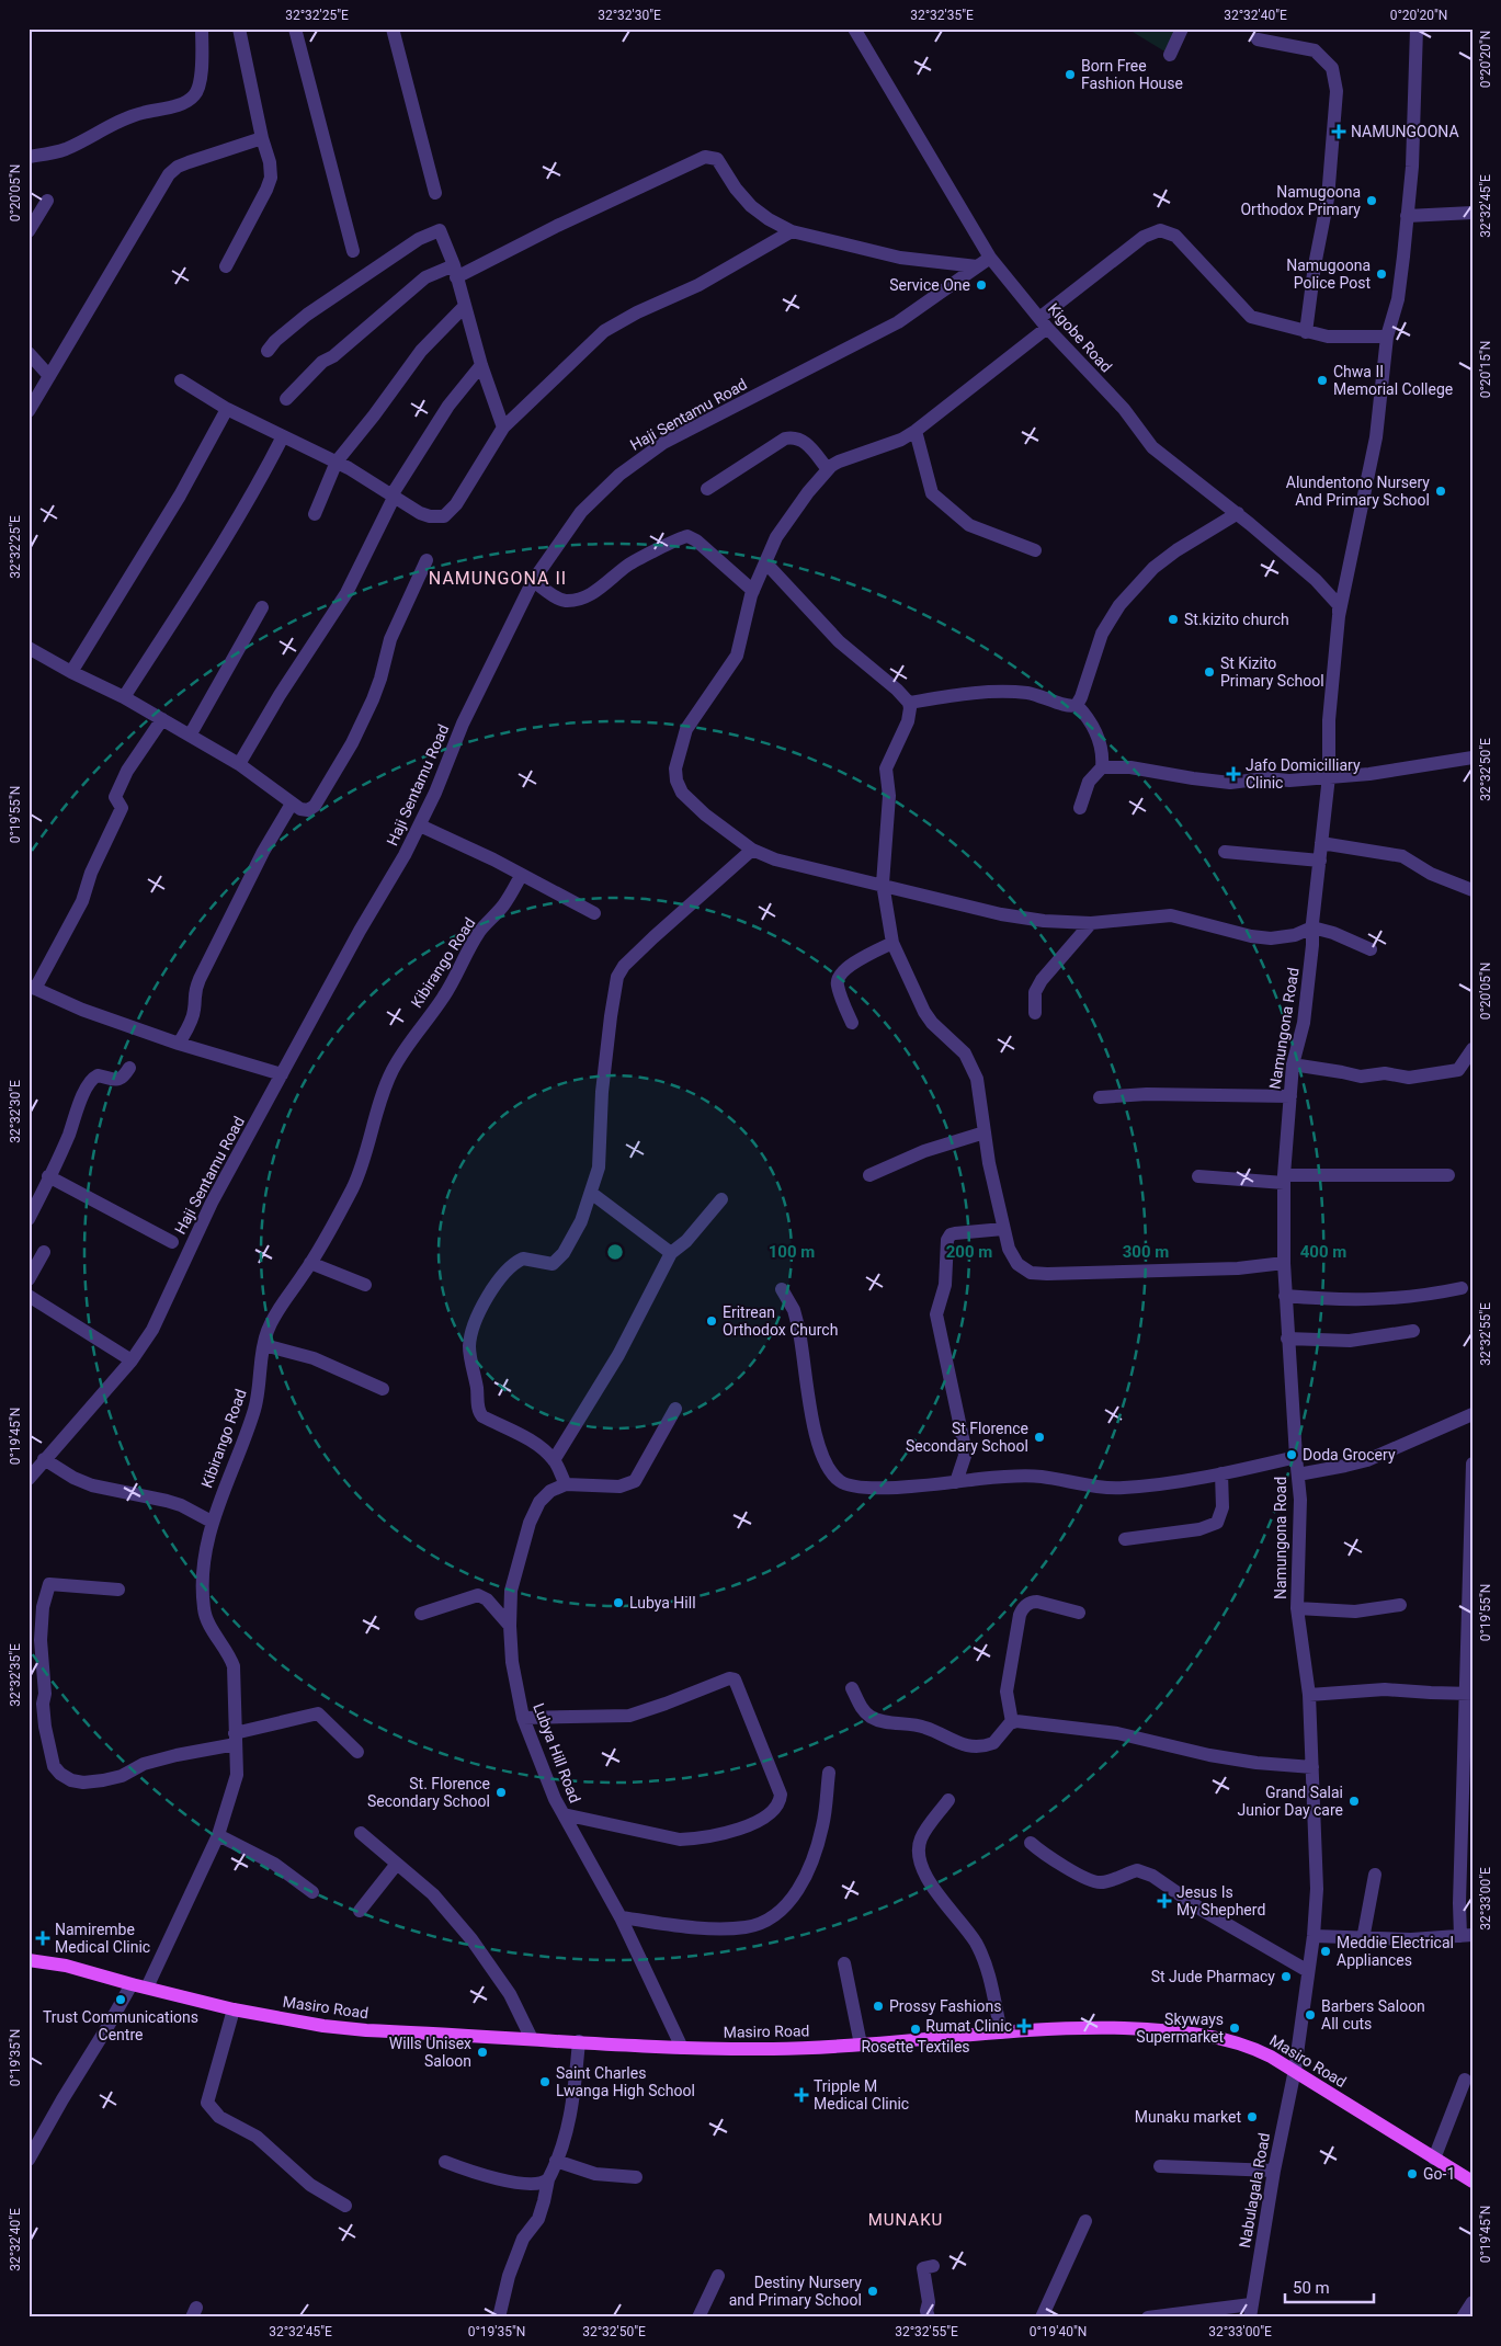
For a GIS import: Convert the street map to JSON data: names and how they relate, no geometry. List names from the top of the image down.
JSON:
{
  "streets": {
    "main road": ["Masiro Road"],
    "street": [
      "Kigobe Road",
      "Haji Sentamu Road",
      "Kibirango Road",
      "Namungona Road",
      "Lubya Hill Road",
      "Nabulagala Road"
    ]
  },
  "crossings": [
    ["Kigobe Road", "Haji Sentamu Road"],
    ["Kigobe Road", "Namungona Road"],
    ["Kibirango Road", "Masiro Road"],
    ["Namungona Road", "Masiro Road"],
    ["Namungona Road", "Nabulagala Road"],
    ["Lubya Hill Road", "Masiro Road"],
    ["Masiro Road", "Nabulagala Road"]
  ],
  "districts": ["NAMUNGONA II", "MUNAKU"],
  "places": {
    "other": [
      "Born Free Fashion House",
      "Namugoona Orthodox Primary",
      "Namugoona Police Post",
      "Service One",
      "Chwa II Memorial College",
      "Alundentono Nursery And Primary School",
      "St.kizito church",
      "St Kizito Primary School",
      "Eritrean Orthodox Church",
      "St Florence Secondary School",
      "Doda Grocery",
      "Lubya Hill",
      "St. Florence Secondary School",
      "Grand Salai Junior Day care",
      "Meddie Electrical Appliances",
      "St Jude Pharmacy",
      "Trust Communications Centre",
      "Prossy Fashions",
      "Barbers Saloon All cuts",
      "Skyways Supermarket",
      "Rosette Textiles",
      "Wills Unisex Saloon",
      "Saint Charles Lwanga High School",
      "Munaku market",
      "Go-1",
      "Destiny Nursery and Primary School"
    ],
    "health": [
      "NAMUNGOONA",
      "Jafo Domicilliary Clinic",
      "Jesus Is My Shepherd",
      "Namirembe Medical Clinic",
      "Rumat Clinic",
      "Tripple M Medical Clinic"
    ]
  },
  "scale_bar": "50 m",
  "coordinates": [
    "32°32'25\"E",
    "32°32'30\"E",
    "32°32'35\"E",
    "32°32'40\"E",
    "0°20'20\"N",
    "0°20'05\"N",
    "32°32'45\"E",
    "0°20'15\"N",
    "32°32'50\"E",
    "0°19'55\"N",
    "32°32'55\"E",
    "0°19'45\"N",
    "32°33'00\"E",
    "0°19'35\"N",
    "0°19'40\"N"
  ],
  "rings": [
    "100 m",
    "200 m",
    "300 m",
    "400 m"
  ]
}
